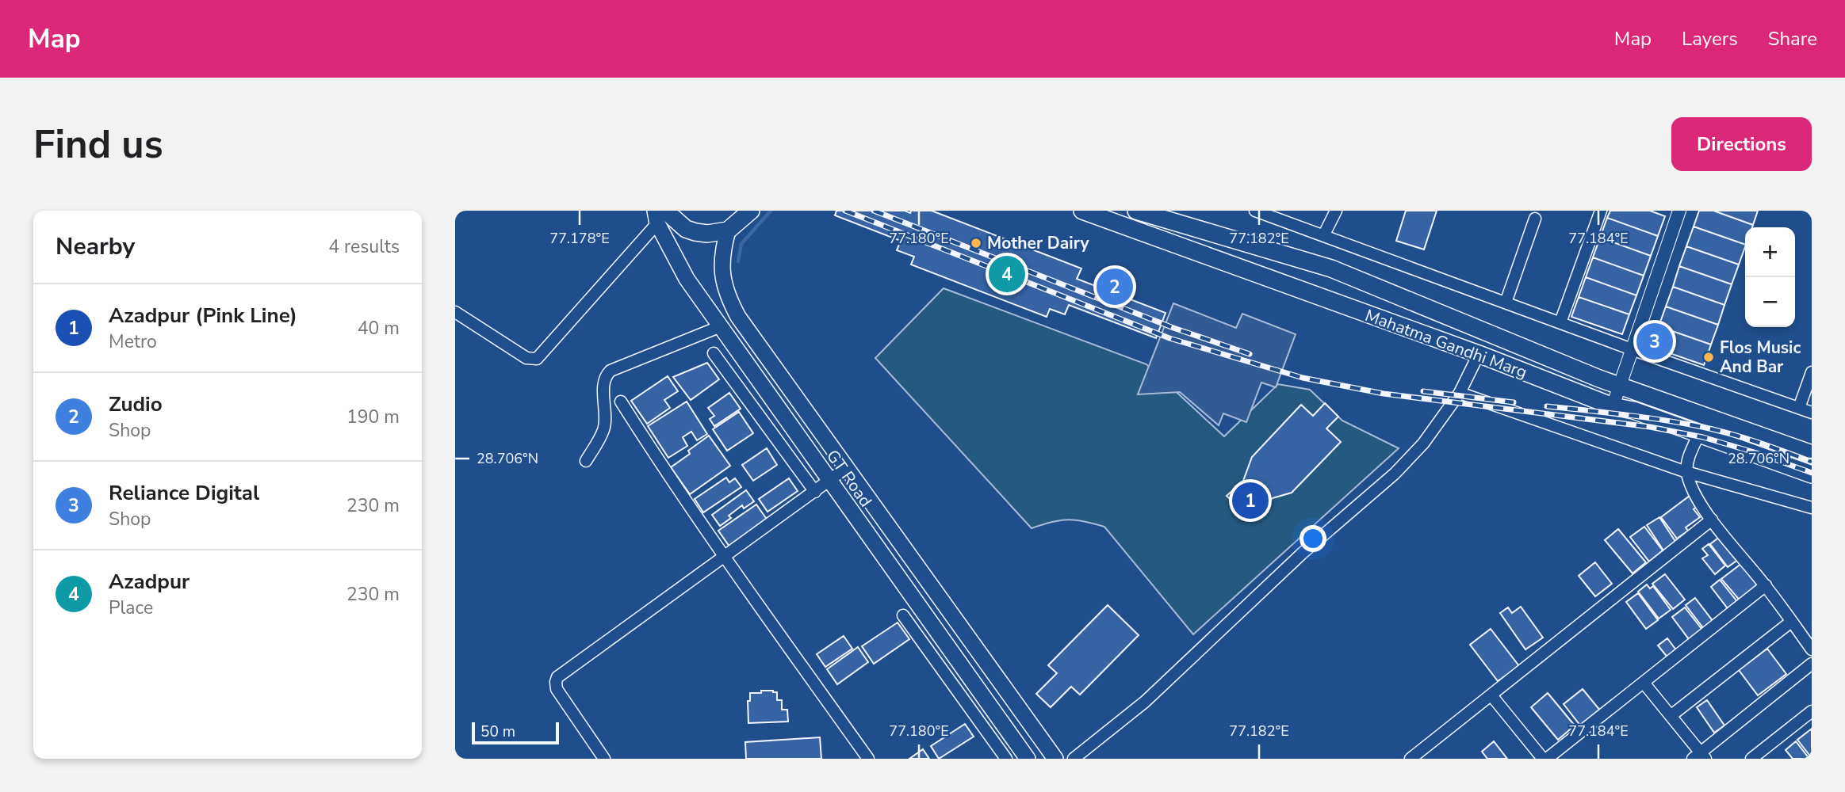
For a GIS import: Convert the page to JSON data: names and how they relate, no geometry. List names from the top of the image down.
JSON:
{
  "streets": {
    "main road": ["Mahatma Gandhi Marg", "GT Road"]
  },
  "places": ["Mother Dairy", "Flos Music And Bar"],
  "scale_bar": "50 m",
  "page": {
    "header": "Map",
    "nav": ["Map", "Layers", "Share"],
    "buttons": "Directions",
    "title": "Find us",
    "heading": ["Nearby", "4 results"],
    "map_buttons": ["+", "−"],
    "pins": [
      "4",
      "2",
      "3",
      "1"
    ],
    "list": [
      {
        "mark": "1",
        "name": "Azadpur (Pink Line)",
        "note": "Metro",
        "value": "40 m"
      },
      {
        "mark": "2",
        "name": "Zudio",
        "note": "Shop",
        "value": "190 m"
      },
      {
        "mark": "3",
        "name": "Reliance Digital",
        "note": "Shop",
        "value": "230 m"
      },
      {
        "mark": "4",
        "name": "Azadpur",
        "note": "Place",
        "value": "230 m"
      }
    ],
    "scale": "50 m"
  },
  "coordinates": [
    "77.178°E",
    "77.180°E",
    "77.182°E",
    "77.184°E",
    "28.706°N"
  ]
}
